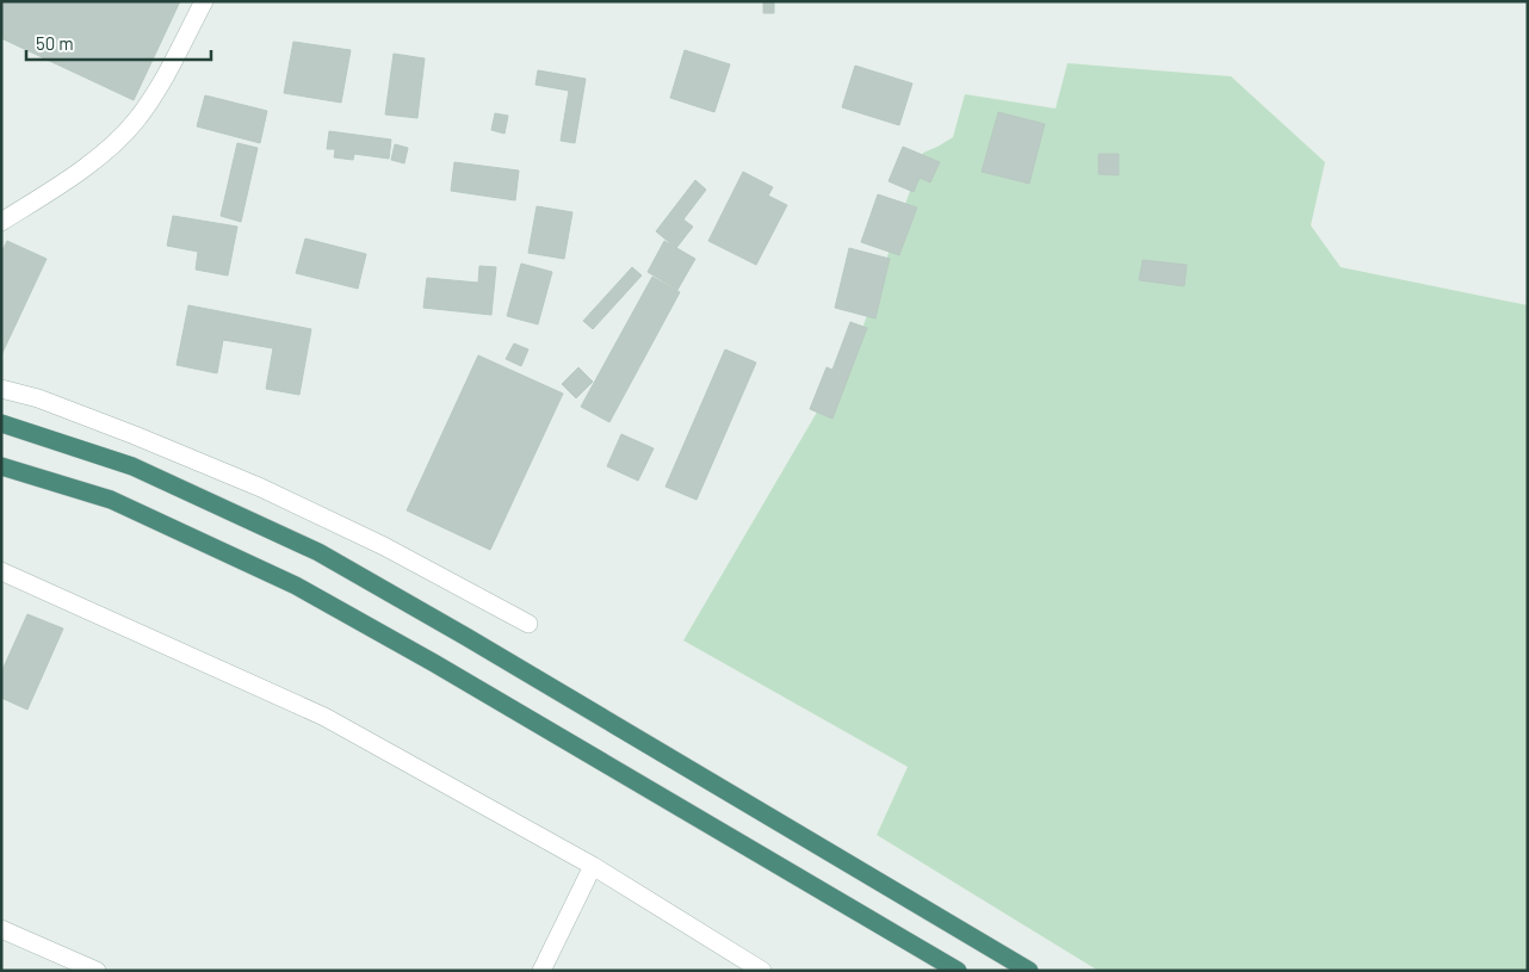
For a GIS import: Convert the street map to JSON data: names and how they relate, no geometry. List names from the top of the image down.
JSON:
{
  "scale_bar": "50 m"
}
